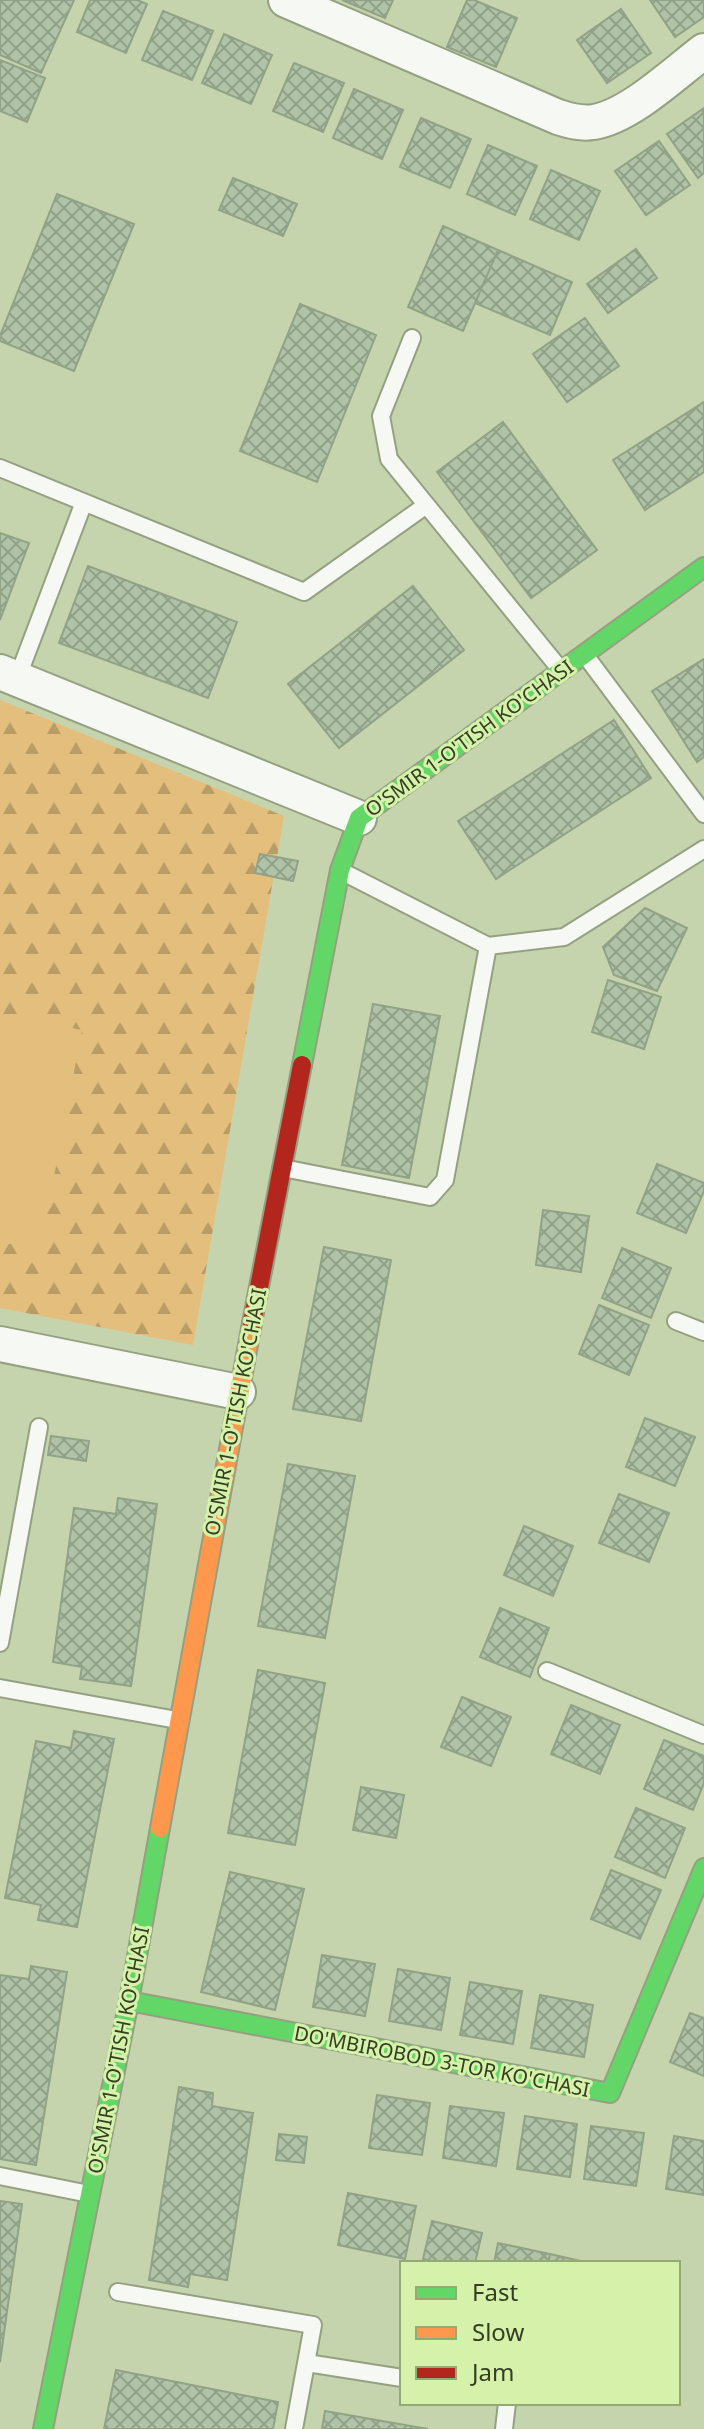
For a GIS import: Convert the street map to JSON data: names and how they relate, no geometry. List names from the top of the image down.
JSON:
{
  "streets": {
    "street": ["O'SMIR 1-O'TISH KO'CHASI", "DO'MBIROBOD 3-TOR KO'CHASI"]
  },
  "crossings": [
    ["O'SMIR 1-O'TISH KO'CHASI", "DO'MBIROBOD 3-TOR KO'CHASI"]
  ],
  "legend": ["Fast", "Slow", "Jam"]
}
